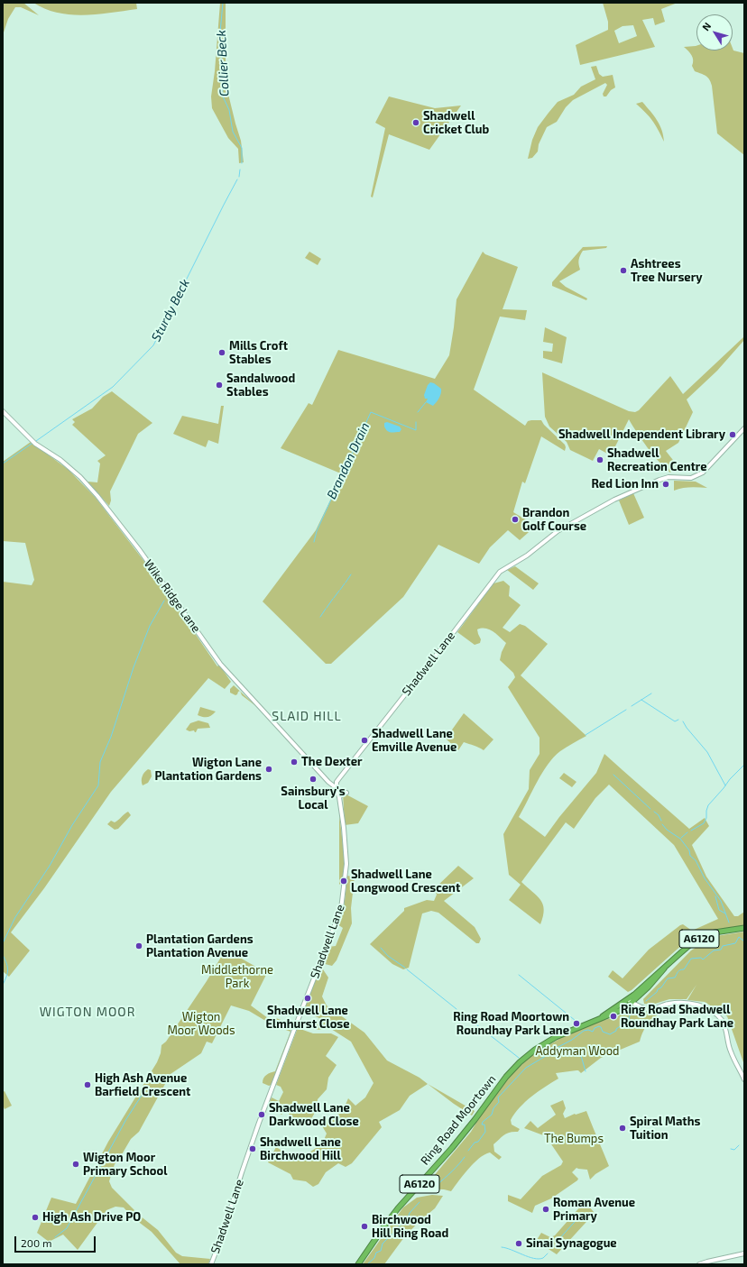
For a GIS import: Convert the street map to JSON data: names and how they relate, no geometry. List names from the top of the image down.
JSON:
{
  "streets": {
    "highway": ["A6120", "Ring Road Moortown"],
    "street": ["Wike Ridge Lane", "Shadwell Lane"]
  },
  "crossings": [
    ["Wike Ridge Lane", "Shadwell Lane"],
    ["A6120", "Ring Road Moortown"]
  ],
  "districts": ["SLAID HILL", "WIGTON MOOR"],
  "water": ["Collier Beck", "Sturdy Beck", "Brandon Drain"],
  "parks": [
    "Middlethorne Park",
    "Wigton Moor Woods",
    "Addyman Wood",
    "The Bumps"
  ],
  "places": [
    "Shadwell Cricket Club",
    "Ashtrees Tree Nursery",
    "Mills Croft Stables",
    "Sandalwood Stables",
    "Shadwell Independent Library",
    "Shadwell Recreation Centre",
    "Red Lion Inn",
    "Brandon Golf Course",
    "Shadwell Lane Emville Avenue",
    "The Dexter",
    "Wigton Lane Plantation Gardens",
    "Sainsbury's Local",
    "Shadwell Lane Longwood Crescent",
    "Plantation Gardens Plantation Avenue",
    "Shadwell Lane Elmhurst Close",
    "Ring Road Shadwell Roundhay Park Lane",
    "Ring Road Moortown Roundhay Park Lane",
    "High Ash Avenue Barfield Crescent",
    "Shadwell Lane Darkwood Close",
    "Spiral Maths Tuition",
    "Shadwell Lane Birchwood Hill",
    "Wigton Moor Primary School",
    "Roman Avenue Primary",
    "High Ash Drive PO",
    "Birchwood Hill Ring Road",
    "Sinai Synagogue"
  ],
  "scale_bar": "200 m",
  "north": "top left"
}
